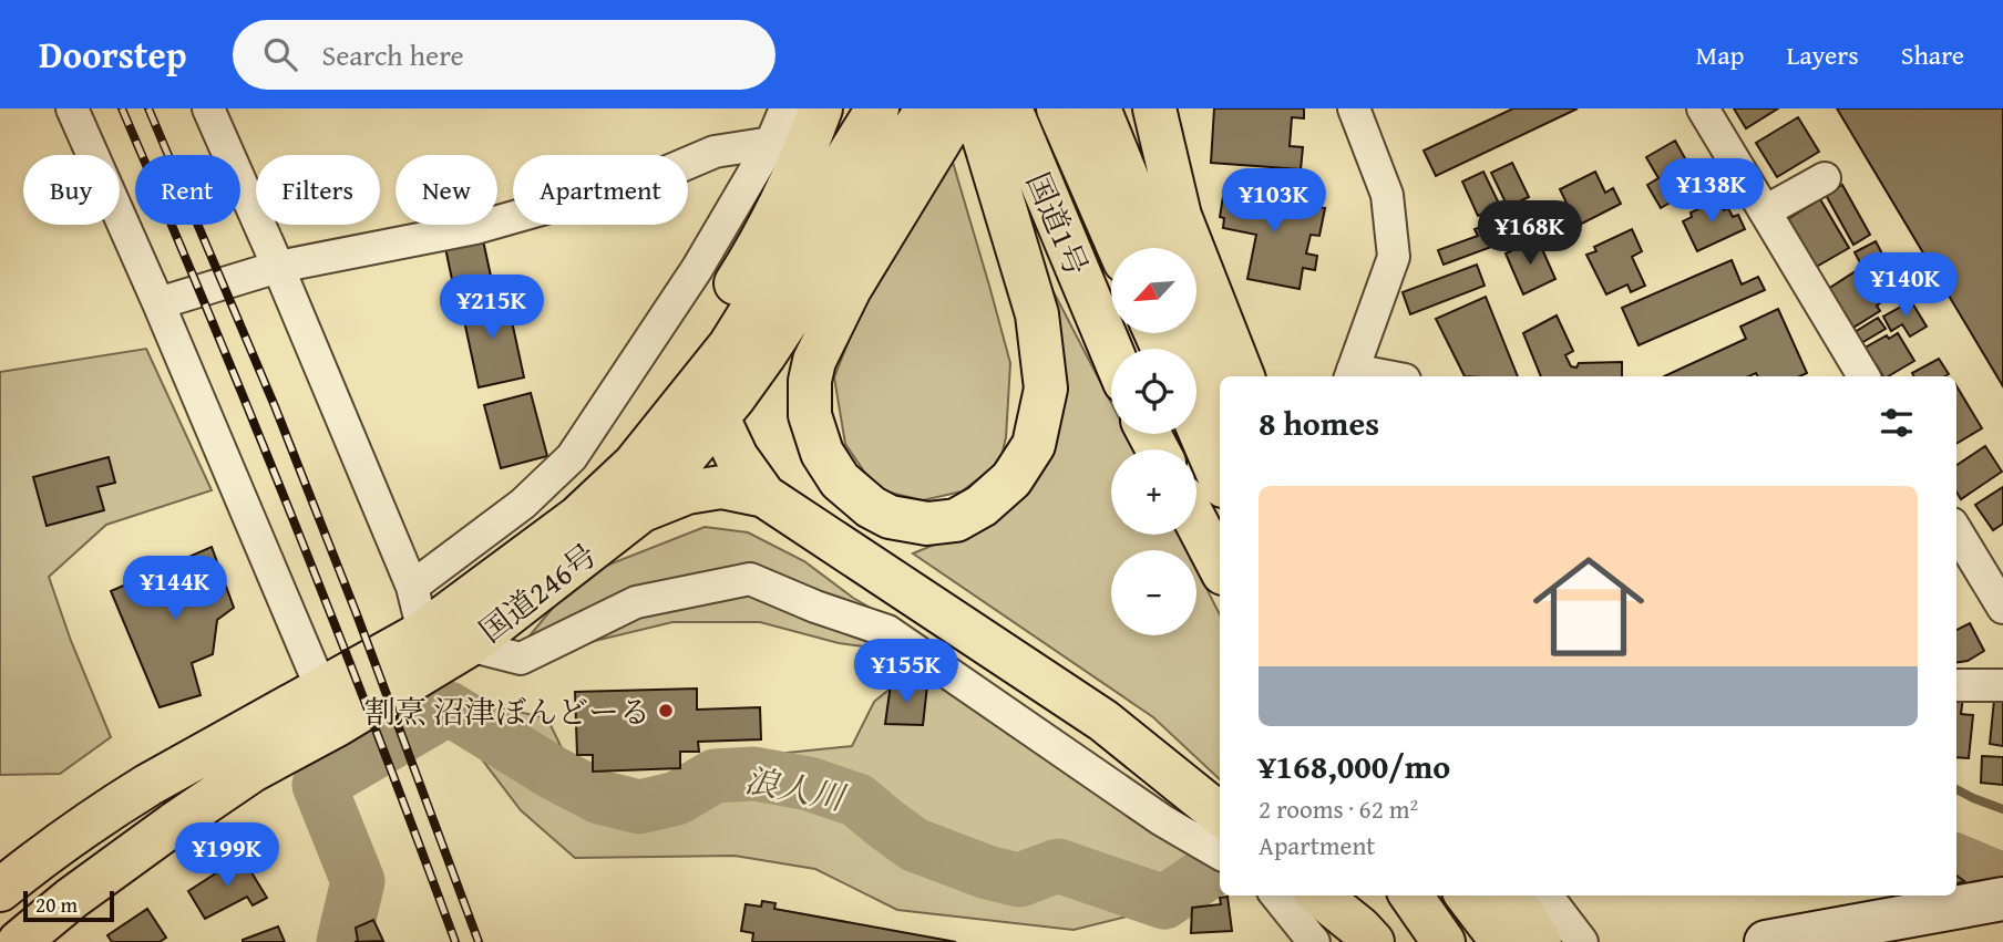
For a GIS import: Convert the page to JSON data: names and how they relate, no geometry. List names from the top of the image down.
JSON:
{
  "streets": {
    "highway": ["国道1号", "国道246号"]
  },
  "water": ["浪人川"],
  "places": ["割烹 沼津ぼんどーる"],
  "scale_bar": "20 m",
  "north": "bottom left",
  "page": {
    "header": "Doorstep",
    "search": "Search here",
    "nav": ["Map", "Layers", "Share"],
    "chip": [
      "Buy",
      "Rent",
      "Filters",
      "New",
      "Apartment"
    ],
    "price": [
      "¥138K",
      "¥103K",
      "¥168K",
      "¥140K",
      "¥215K",
      "¥144K",
      "¥155K",
      "¥199K"
    ],
    "map_buttons": ["+", "−"],
    "heading": "8 homes",
    "list": [
      {
        "name": "¥168,000/mo",
        "note": "2 rooms · 62 m² · Apartment"
      }
    ],
    "scale": "20 m"
  }
}
